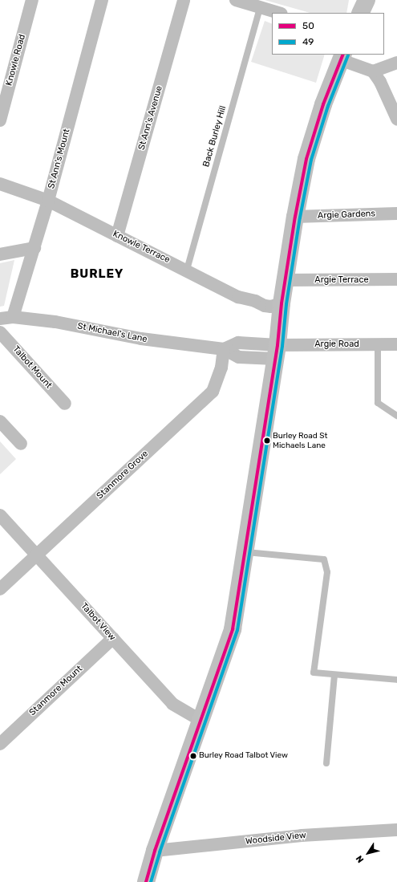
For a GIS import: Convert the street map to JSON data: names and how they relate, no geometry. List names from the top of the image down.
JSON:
{
  "streets": {
    "street": [
      "Knowle Road",
      "St Ann's Avenue",
      "St Ann's Mount",
      "Argie Gardens",
      "Knowle Terrace",
      "Argie Terrace",
      "St Michael's Lane",
      "Argie Road",
      "Talbot Mount",
      "Stanmore Grove",
      "Talbot View",
      "Stanmore Mount",
      "Woodside View"
    ],
    "lane": ["Back Burley Hill"]
  },
  "crossings": [
    ["St Ann's Avenue", "Knowle Terrace"],
    ["Back Burley Hill", "Knowle Terrace"],
    ["St Ann's Mount", "Knowle Terrace"],
    ["St Ann's Mount", "St Michael's Lane"],
    ["St Michael's Lane", "Stanmore Grove"],
    ["Stanmore Grove", "Talbot View"],
    ["Talbot View", "Stanmore Mount"]
  ],
  "districts": ["BURLEY"],
  "places": ["Burley Road St Michaels Lane", "Burley Road Talbot View"],
  "lines": ["transit line 50", "transit line 49"],
  "legend": ["50", "49"],
  "north": "bottom left"
}
